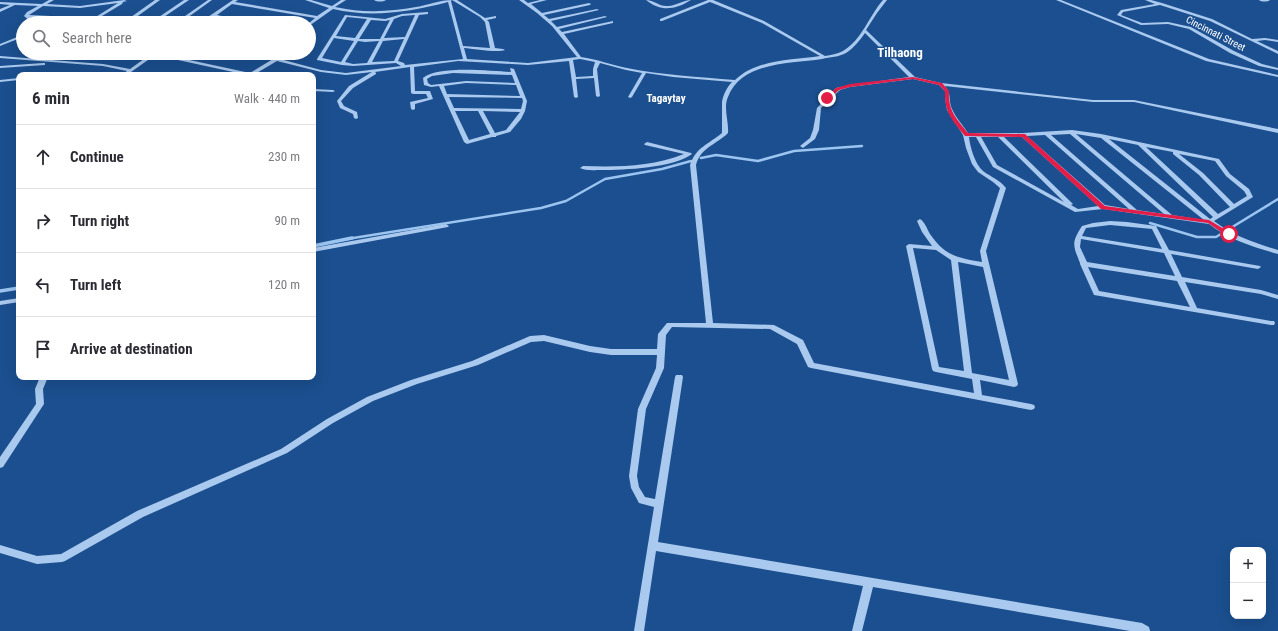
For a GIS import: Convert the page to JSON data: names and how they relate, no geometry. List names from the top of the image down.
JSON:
{
  "streets": {
    "street": ["Cincinnati Street"]
  },
  "districts": ["Tilhaong", "Tagaytay"],
  "page": {
    "search": "Search here",
    "heading": ["6 min", "Walk · 440 m"],
    "list": [
      ["Continue", "230 m"],
      ["Turn right", "90 m"],
      ["Turn left", "120 m"],
      "Arrive at destination"
    ],
    "map_buttons": ["+", "−"]
  }
}
